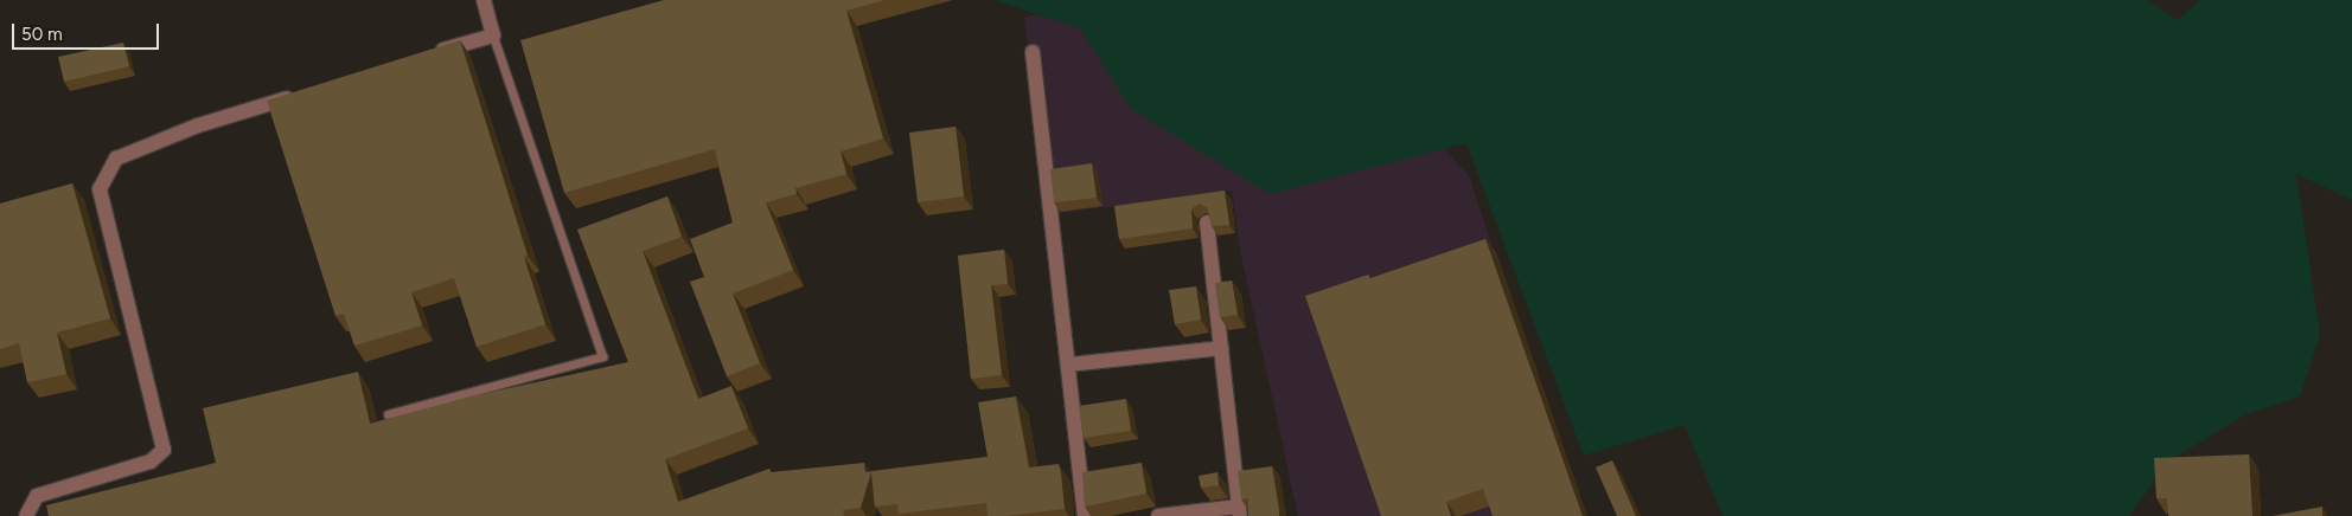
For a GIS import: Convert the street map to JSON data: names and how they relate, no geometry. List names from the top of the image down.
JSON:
{
  "scale_bar": "50 m"
}
